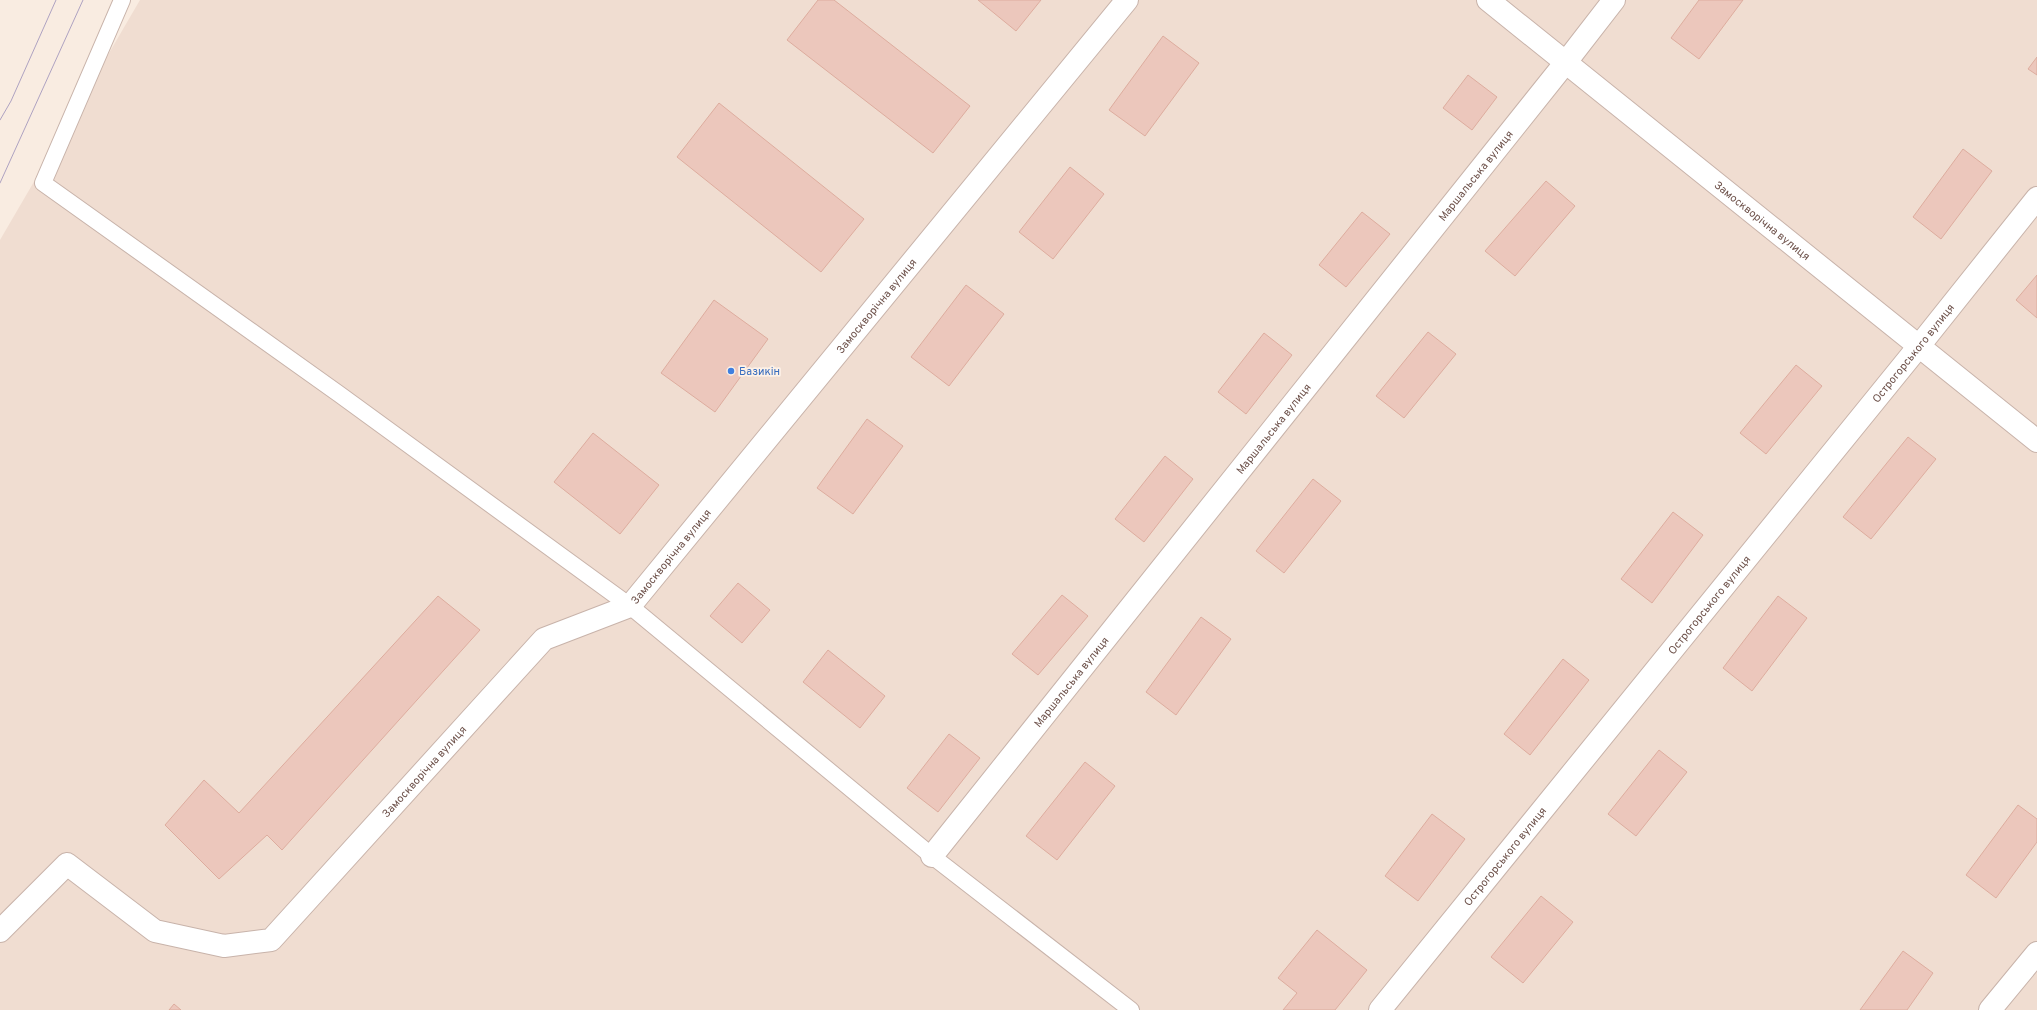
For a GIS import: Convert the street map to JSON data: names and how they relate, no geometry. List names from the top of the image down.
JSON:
{
  "streets": {
    "street": ["Маршальська вулиця", "Замоскворічна вулиця", "Острогорського вулиця"]
  },
  "crossings": [
    ["Маршальська вулиця", "Замоскворічна вулиця"],
    ["Замоскворічна вулиця", "Острогорського вулиця"]
  ],
  "places": ["Базикін"]
}
